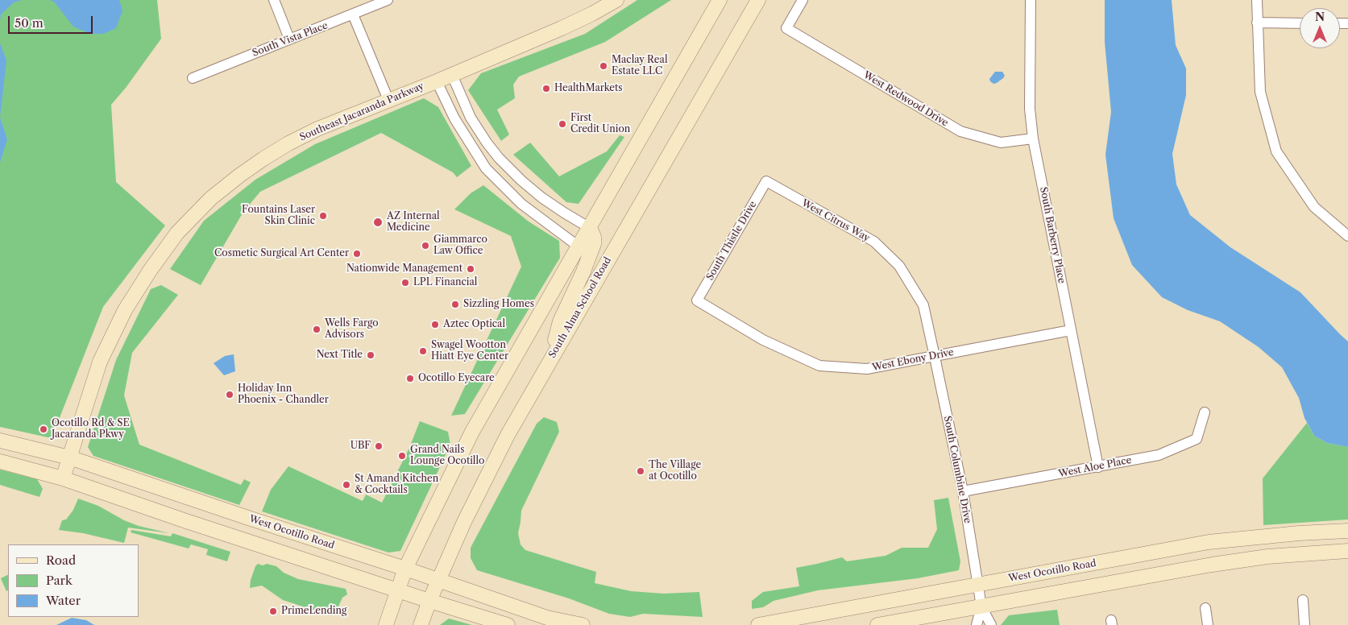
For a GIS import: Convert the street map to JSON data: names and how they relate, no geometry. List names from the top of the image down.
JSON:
{
  "streets": {
    "main road": ["Southeast Jacaranda Parkway", "South Alma School Road", "West Ocotillo Road"],
    "street": [
      "South Vista Place",
      "West Redwood Drive",
      "West Citrus Way",
      "South Barberry Place",
      "South Thistle Drive",
      "West Ebony Drive",
      "West Aloe Place",
      "South Columbine Drive"
    ]
  },
  "crossings": [
    ["West Redwood Drive", "South Barberry Place"],
    ["Southeast Jacaranda Parkway", "West Ocotillo Road"],
    ["West Citrus Way", "South Thistle Drive"],
    ["West Citrus Way", "West Ebony Drive"],
    ["West Citrus Way", "South Columbine Drive"],
    ["South Barberry Place", "West Ebony Drive"],
    ["South Barberry Place", "West Aloe Place"],
    ["South Thistle Drive", "West Ebony Drive"],
    ["South Alma School Road", "West Ocotillo Road"],
    ["West Ebony Drive", "South Columbine Drive"],
    ["West Aloe Place", "South Columbine Drive"],
    ["South Columbine Drive", "West Ocotillo Road"]
  ],
  "places": [
    "Maclay Real Estate LLC",
    "HealthMarkets",
    "First Credit Union",
    "Fountains Laser Skin Clinic",
    "AZ Internal Medicine",
    "Giammarco Law Office",
    "Cosmetic Surgical Art Center",
    "Nationwide Management",
    "LPL Financial",
    "Sizzling Homes",
    "Aztec Optical",
    "Wells Fargo Advisors",
    "Swagel Wootton Hiatt Eye Center",
    "Next Title",
    "Ocotillo Eyecare",
    "Holiday Inn Phoenix - Chandler",
    "Ocotillo Rd & SE Jacaranda Pkwy",
    "UBF",
    "Grand Nails Lounge Ocotillo",
    "The Village at Ocotillo",
    "St Amand Kitchen & Cocktails",
    "PrimeLending"
  ],
  "legend": ["Road", "Park", "Water"],
  "scale_bar": "50 m",
  "north": "top"
}
